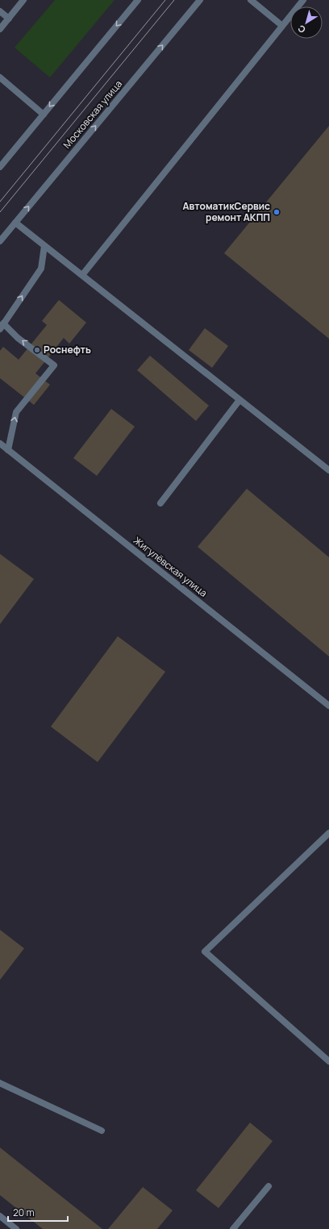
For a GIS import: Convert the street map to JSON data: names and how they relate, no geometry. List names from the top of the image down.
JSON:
{
  "streets": {
    "street": ["Московская улица", "Жигулёвская улица"]
  },
  "places": ["АвтоматикСервис ремонт АКПП", "Роснефть"],
  "scale_bar": "20 m",
  "north": "bottom left"
}
